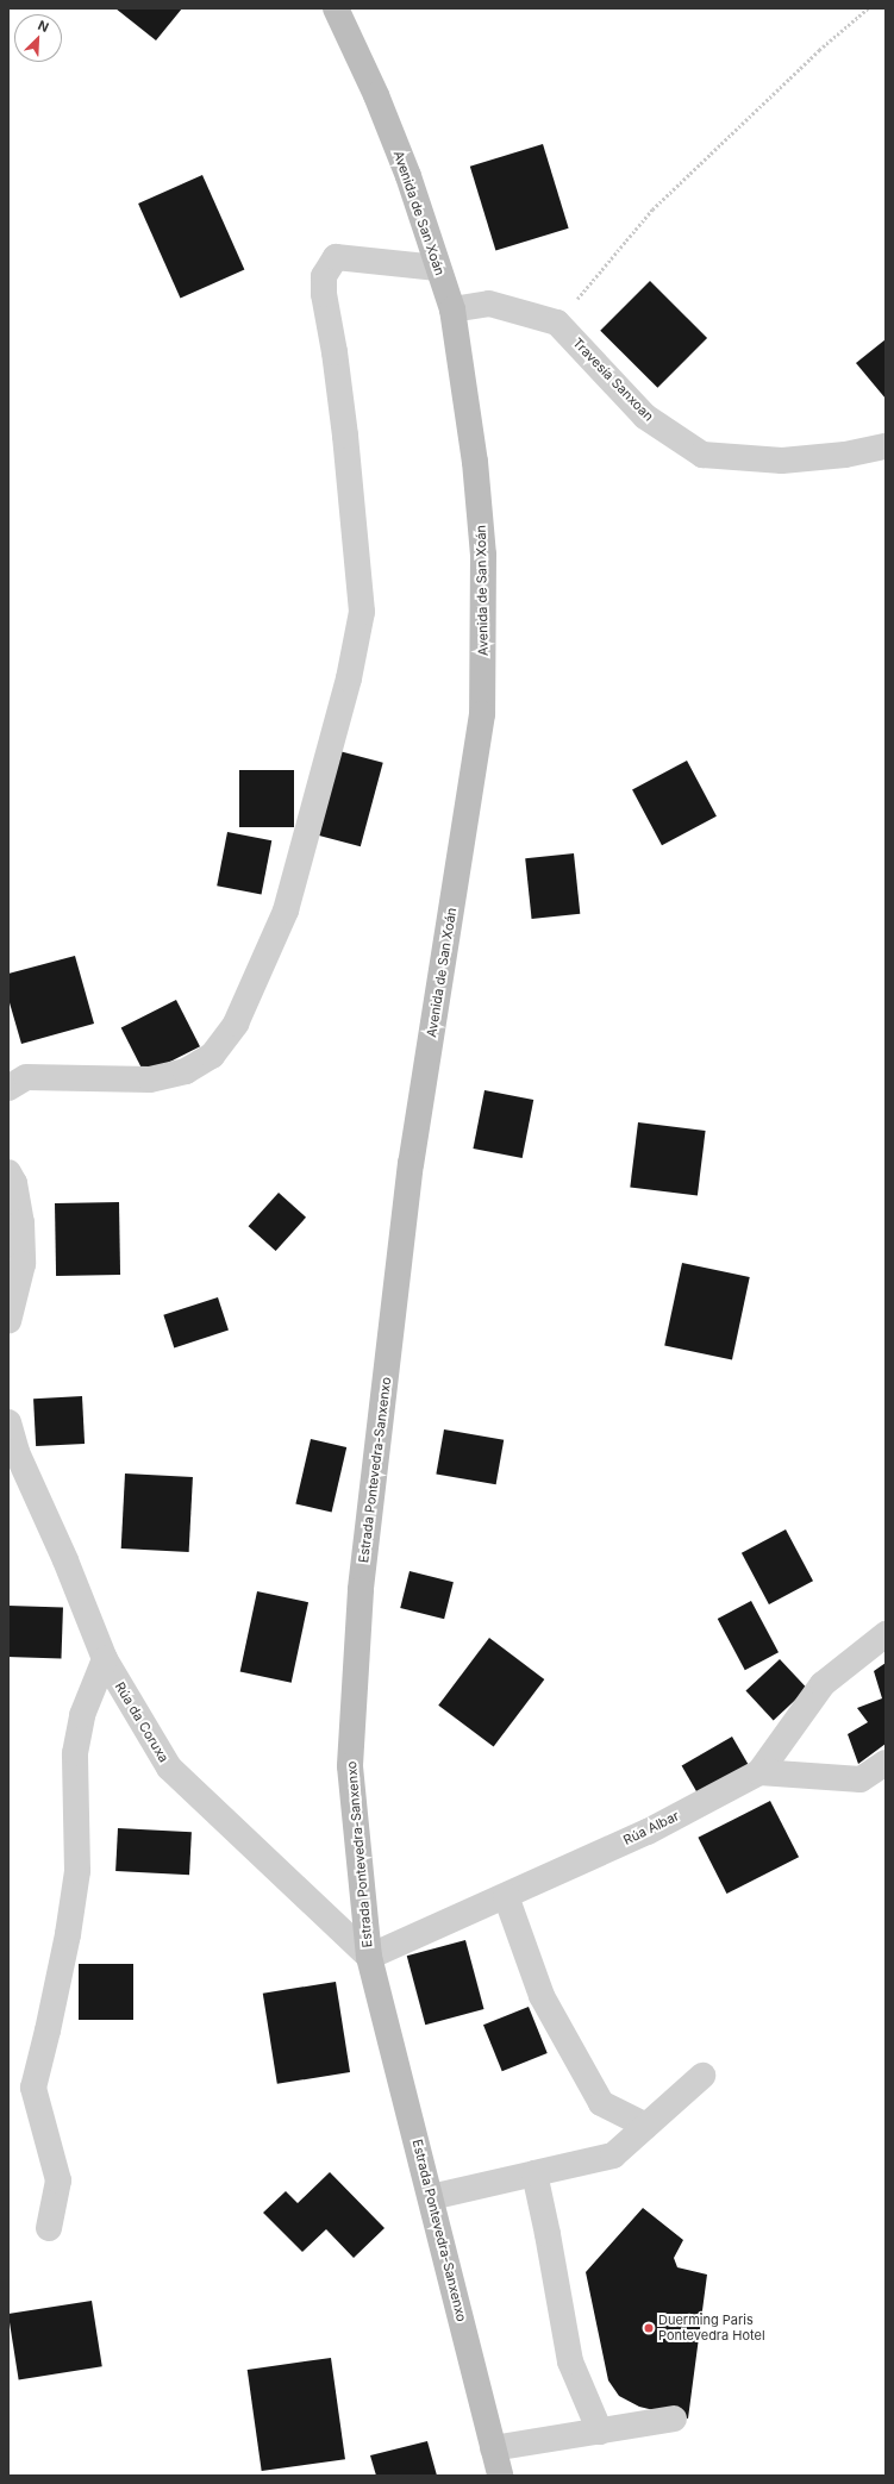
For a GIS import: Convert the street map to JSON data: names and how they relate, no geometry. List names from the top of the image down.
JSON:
{
  "streets": {
    "main road": ["Avenida de San Xoán", "Estrada Pontevedra-Sanxenxo"],
    "street": ["Travesía Sanxoan", "Rúa da Coruxa", "Rúa Albar"]
  },
  "crossings": [
    ["Avenida de San Xoán", "Estrada Pontevedra-Sanxenxo"],
    ["Estrada Pontevedra-Sanxenxo", "Rúa da Coruxa"],
    ["Estrada Pontevedra-Sanxenxo", "Rúa Albar"],
    ["Rúa da Coruxa", "Rúa Albar"]
  ],
  "places": ["Duerming Paris Pontevedra Hotel"],
  "north": "top right"
}
